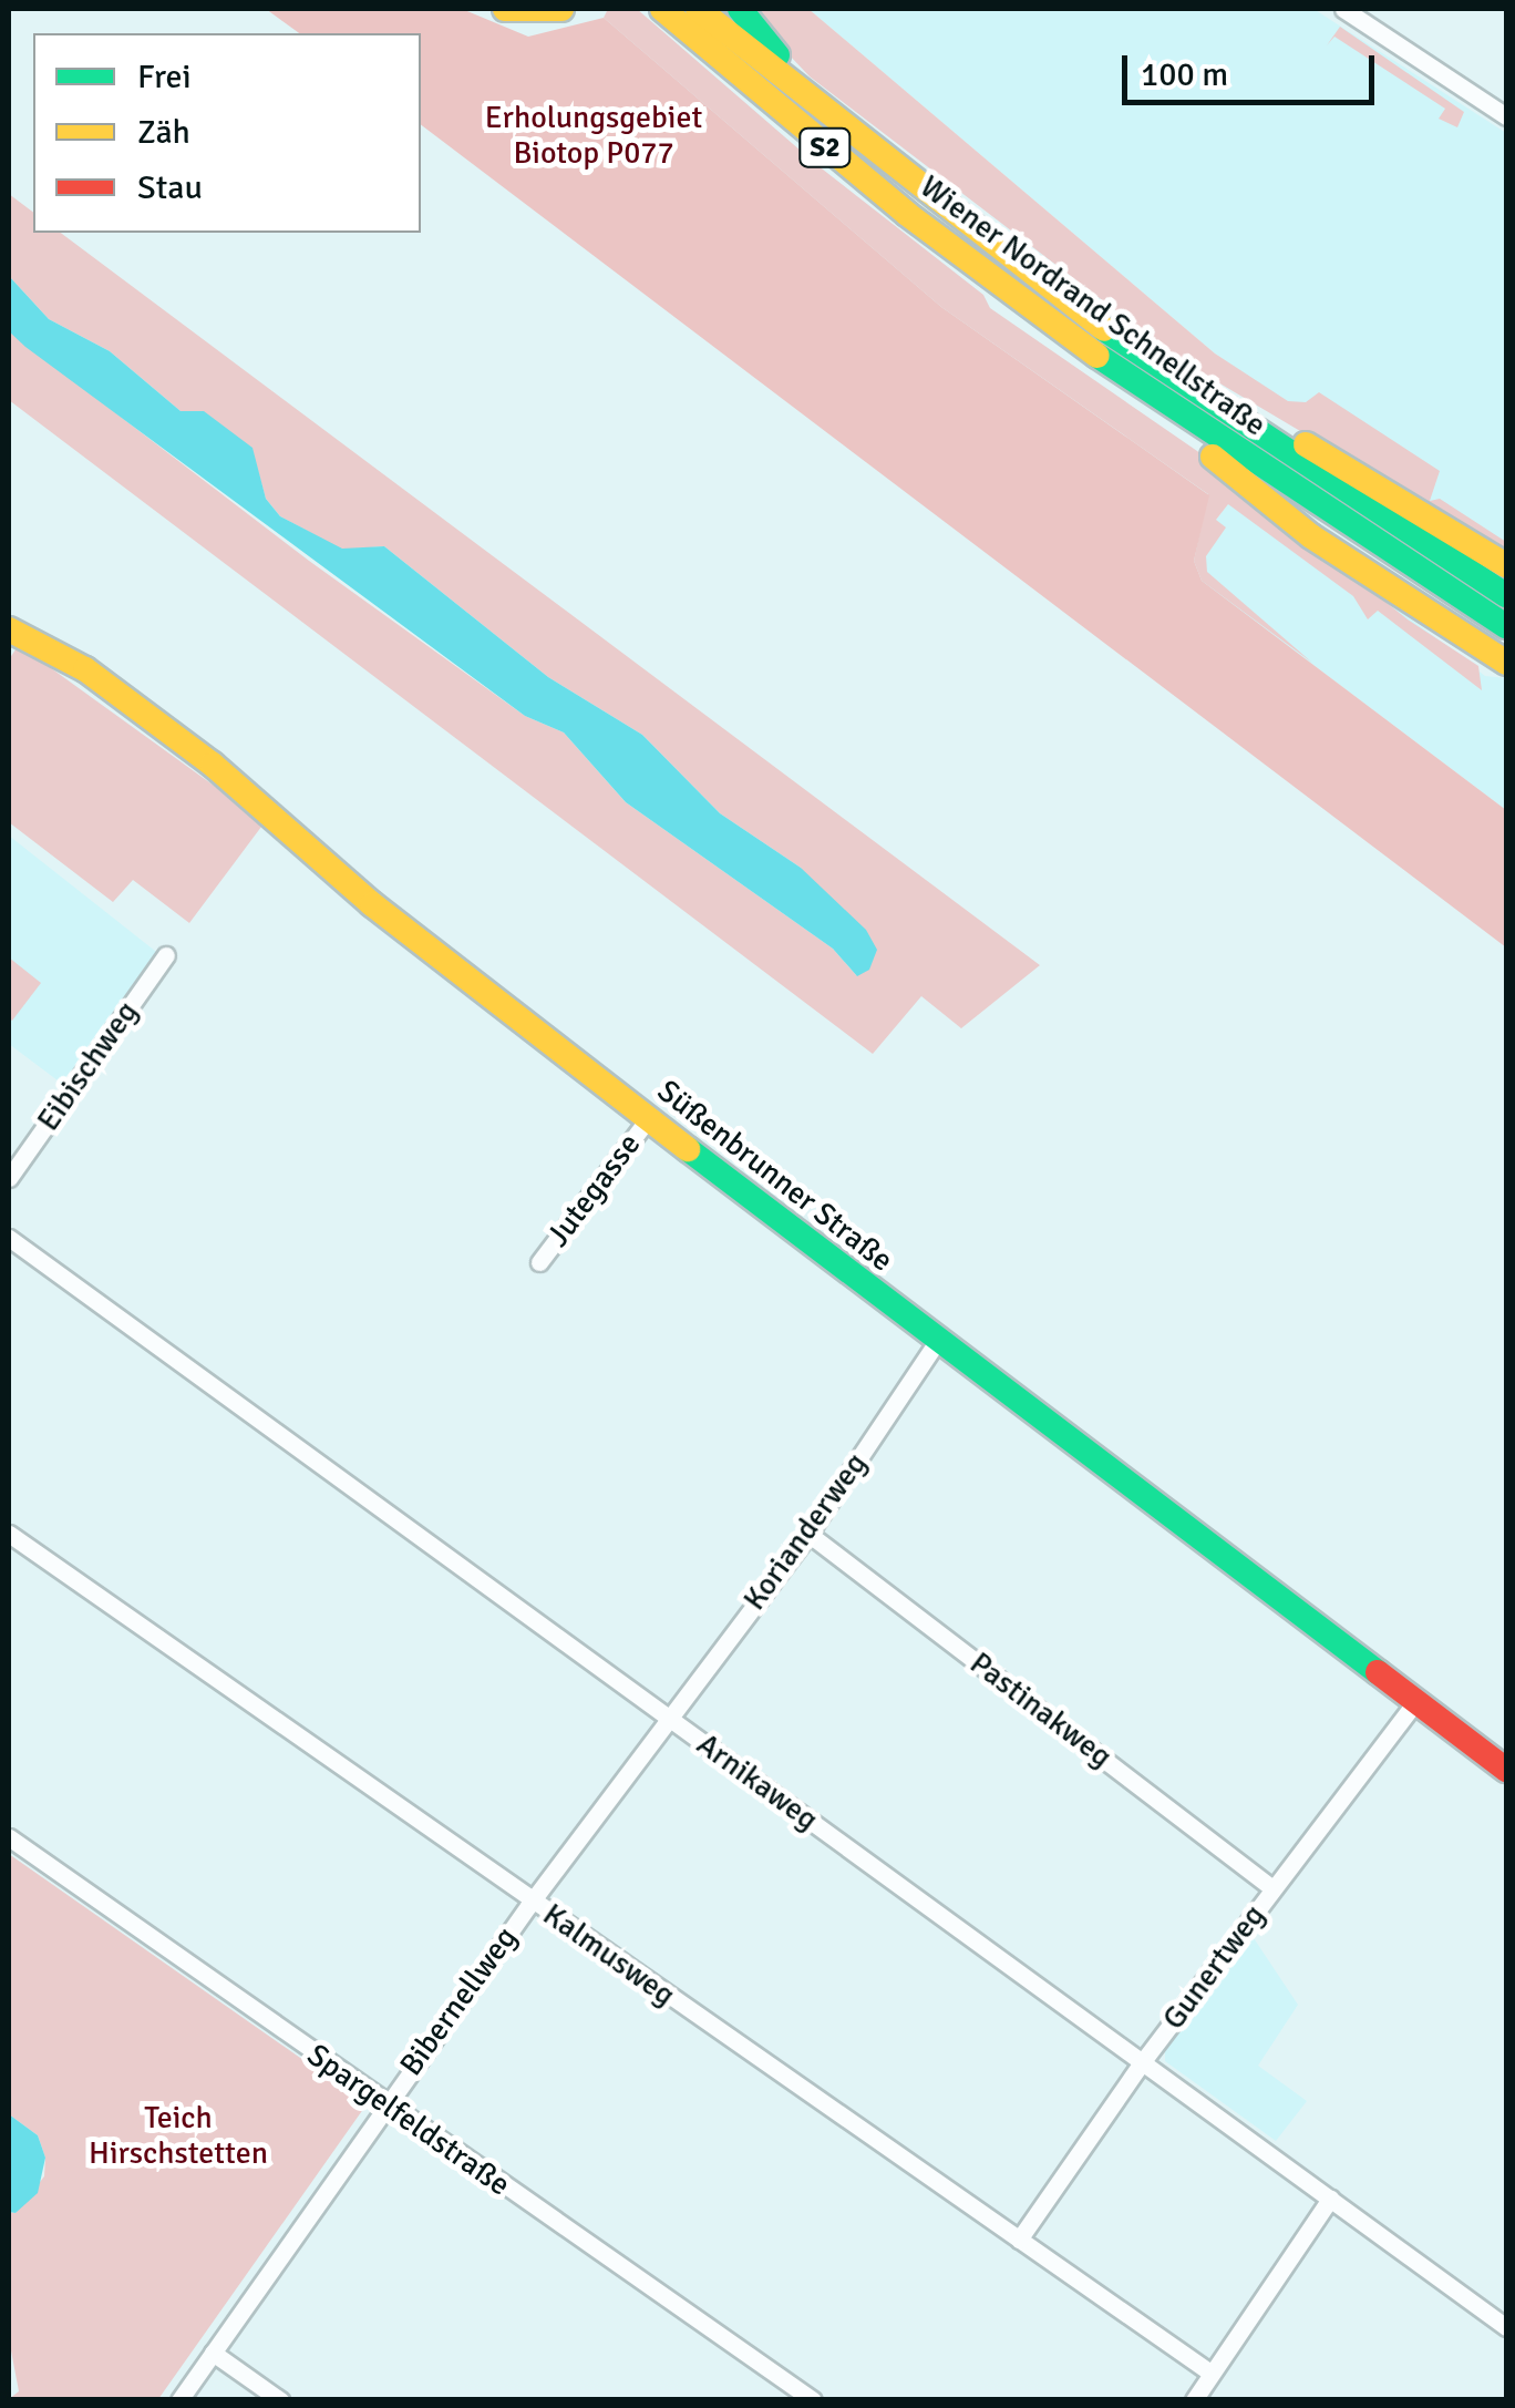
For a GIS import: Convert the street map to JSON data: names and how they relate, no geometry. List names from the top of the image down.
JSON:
{
  "streets": {
    "main road": ["S2", "Wiener Nordrand Schnellstraße", "Süßenbrunner Straße"],
    "street": [
      "Eibischweg",
      "Jutegasse",
      "Korianderweg",
      "Pastinakweg",
      "Arnikaweg",
      "Kalmusweg",
      "Gunertweg",
      "Bibernellweg",
      "Spargelfeldstraße"
    ]
  },
  "crossings": [
    ["Süßenbrunner Straße", "Jutegasse"],
    ["Süßenbrunner Straße", "Korianderweg"],
    ["Süßenbrunner Straße", "Gunertweg"],
    ["Korianderweg", "Pastinakweg"],
    ["Korianderweg", "Arnikaweg"],
    ["Korianderweg", "Bibernellweg"],
    ["Pastinakweg", "Gunertweg"],
    ["Arnikaweg", "Gunertweg"],
    ["Arnikaweg", "Bibernellweg"],
    ["Kalmusweg", "Gunertweg"],
    ["Kalmusweg", "Bibernellweg"],
    ["Bibernellweg", "Spargelfeldstraße"]
  ],
  "parks": ["Erholungsgebiet Biotop P077", "Teich Hirschstetten"],
  "legend": ["Frei", "Zäh", "Stau"],
  "scale_bar": "100 m"
}
